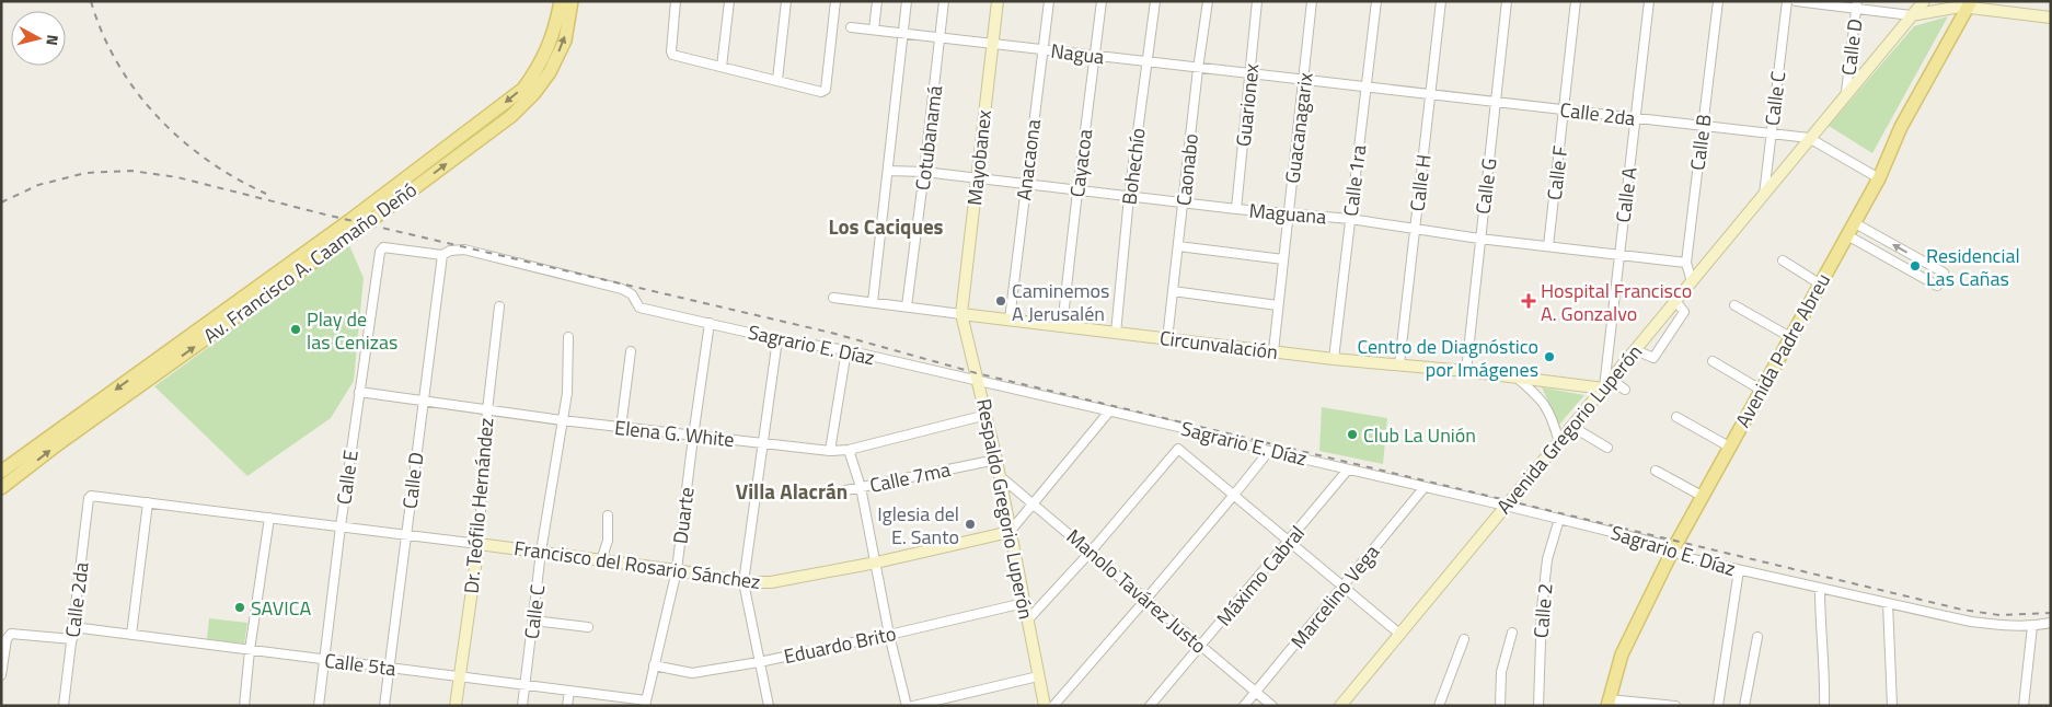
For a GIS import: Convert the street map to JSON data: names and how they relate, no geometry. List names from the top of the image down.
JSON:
{
  "streets": {
    "main road": ["Av. Francisco A. Caamaño Deñó", "Avenida Padre Abreu"],
    "street": [
      "Calle D",
      "Nagua",
      "Calle C",
      "Guarionex",
      "Calle 2da",
      "Guacanagarix",
      "Cotubanamá",
      "Calle B",
      "Mayobanex",
      "Anacaona",
      "Cayacoa",
      "Bohechío",
      "Caonabo",
      "Calle F",
      "Calle 1ra",
      "Calle H",
      "Calle G",
      "Calle A",
      "Maguana",
      "Sagrario E. Díaz",
      "Circunvalación",
      "Avenida Gregorio Luperón",
      "Elena G. White",
      "Calle E",
      "Calle 7ma",
      "Dr. Teófilo Hernández",
      "Respaldo Gregorio Luperón",
      "Duarte",
      "Francisco del Rosario Sánchez",
      "Máximo Cabral",
      "Manolo Tavárez Justo",
      "Marcelino Vega",
      "Calle 2",
      "Eduardo Brito",
      "Calle 5ta"
    ]
  },
  "crossings": [
    ["Calle D", "Sagrario E. Díaz"],
    ["Calle D", "Avenida Gregorio Luperón"],
    ["Calle D", "Elena G. White"],
    ["Calle D", "Calle E"],
    ["Calle D", "Francisco del Rosario Sánchez"],
    ["Calle D", "Calle 5ta"],
    ["Nagua", "Guarionex"],
    ["Nagua", "Calle 2da"],
    ["Nagua", "Guacanagarix"],
    ["Nagua", "Cotubanamá"],
    ["Nagua", "Mayobanex"],
    ["Nagua", "Anacaona"],
    ["Nagua", "Cayacoa"],
    ["Nagua", "Bohechío"],
    ["Nagua", "Caonabo"],
    ["Calle C", "Calle 2da"],
    ["Calle C", "Avenida Gregorio Luperón"],
    ["Calle C", "Elena G. White"],
    ["Calle C", "Francisco del Rosario Sánchez"],
    ["Calle C", "Calle 5ta"],
    ["Guarionex", "Maguana"],
    ["Calle 2da", "Guacanagarix"],
    ["Calle 2da", "Calle B"],
    ["Calle 2da", "Calle F"],
    ["Calle 2da", "Calle 1ra"],
    ["Calle 2da", "Calle H"],
    ["Calle 2da", "Calle G"],
    ["Calle 2da", "Calle A"],
    ["Calle 2da", "Avenida Padre Abreu"],
    ["Calle 2da", "Avenida Gregorio Luperón"],
    ["Calle 2da", "Francisco del Rosario Sánchez"],
    ["Calle 2da", "Calle 5ta"],
    ["Guacanagarix", "Maguana"],
    ["Guacanagarix", "Circunvalación"],
    ["Cotubanamá", "Maguana"],
    ["Cotubanamá", "Circunvalación"],
    ["Calle B", "Maguana"],
    ["Calle B", "Avenida Gregorio Luperón"],
    ["Mayobanex", "Maguana"],
    ["Mayobanex", "Circunvalación"],
    ["Mayobanex", "Respaldo Gregorio Luperón"],
    ["Anacaona", "Maguana"],
    ["Anacaona", "Circunvalación"],
    ["Cayacoa", "Maguana"],
    ["Cayacoa", "Circunvalación"],
    ["Bohechío", "Maguana"],
    ["Bohechío", "Circunvalación"],
    ["Caonabo", "Maguana"],
    ["Caonabo", "Circunvalación"],
    ["Calle F", "Maguana"],
    ["Calle 1ra", "Maguana"],
    ["Calle 1ra", "Circunvalación"],
    ["Calle H", "Maguana"],
    ["Calle H", "Circunvalación"],
    ["Calle G", "Maguana"],
    ["Calle G", "Circunvalación"],
    ["Calle A", "Maguana"],
    ["Calle A", "Circunvalación"],
    ["Calle A", "Avenida Gregorio Luperón"],
    ["Sagrario E. Díaz", "Avenida Padre Abreu"],
    ["Sagrario E. Díaz", "Avenida Gregorio Luperón"],
    ["Sagrario E. Díaz", "Calle E"],
    ["Sagrario E. Díaz", "Respaldo Gregorio Luperón"],
    ["Sagrario E. Díaz", "Duarte"],
    ["Sagrario E. Díaz", "Máximo Cabral"],
    ["Sagrario E. Díaz", "Marcelino Vega"],
    ["Sagrario E. Díaz", "Calle 2"],
    ["Circunvalación", "Avenida Gregorio Luperón"],
    ["Circunvalación", "Respaldo Gregorio Luperón"],
    ["Elena G. White", "Calle E"],
    ["Elena G. White", "Dr. Teófilo Hernández"],
    ["Elena G. White", "Respaldo Gregorio Luperón"],
    ["Elena G. White", "Duarte"],
    ["Calle E", "Francisco del Rosario Sánchez"],
    ["Calle E", "Calle 5ta"],
    ["Calle 7ma", "Respaldo Gregorio Luperón"],
    ["Dr. Teófilo Hernández", "Francisco del Rosario Sánchez"],
    ["Dr. Teófilo Hernández", "Calle 5ta"],
    ["Respaldo Gregorio Luperón", "Francisco del Rosario Sánchez"],
    ["Respaldo Gregorio Luperón", "Manolo Tavárez Justo"],
    ["Respaldo Gregorio Luperón", "Eduardo Brito"],
    ["Duarte", "Francisco del Rosario Sánchez"],
    ["Duarte", "Eduardo Brito"],
    ["Duarte", "Calle 5ta"],
    ["Máximo Cabral", "Manolo Tavárez Justo"],
    ["Manolo Tavárez Justo", "Marcelino Vega"]
  ],
  "districts": ["Los Caciques", "Villa Alacrán"],
  "places": {
    "other": [
      "Residencial Las Cañas",
      "Caminemos A Jerusalén",
      "Play de las Cenizas",
      "Centro de Diagnóstico por Imágenes",
      "Club La Unión",
      "Iglesia del E. Santo",
      "SAVICA"
    ],
    "health": ["Hospital Francisco A. Gonzalvo"]
  },
  "north": "right"
}
